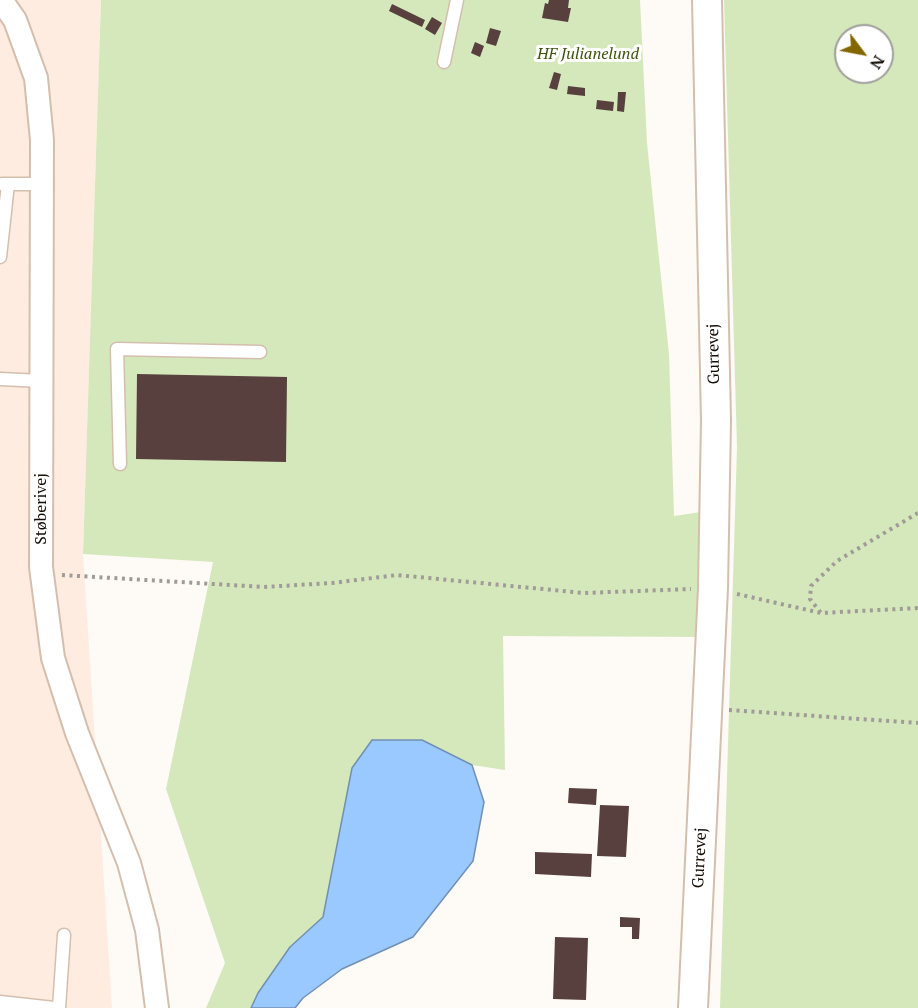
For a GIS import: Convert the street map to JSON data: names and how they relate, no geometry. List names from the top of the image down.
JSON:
{
  "streets": {
    "street": ["Gurrevej", "Støberivej"]
  },
  "parks": ["HF Julianelund"],
  "north": "bottom right"
}
